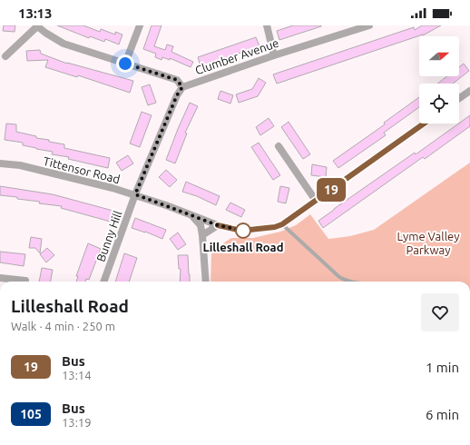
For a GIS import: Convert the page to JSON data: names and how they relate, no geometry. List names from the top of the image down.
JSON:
{
  "streets": {
    "street": ["Clumber Avenue", "Tittensor Road", "Bunny Hill"]
  },
  "crossings": [
    ["Tittensor Road", "Bunny Hill"]
  ],
  "parks": ["Lyme Valley Parkway"],
  "places": ["Lilleshall Road"],
  "lines": ["bus line 19"],
  "north": "right",
  "page": {
    "status": "13:13",
    "on_map": "19",
    "heading": ["Lilleshall Road", "Walk · 4 min · 250 m"],
    "list": [
      {
        "mark": "19",
        "name": "Bus",
        "note": "13:14",
        "value": "1 min"
      },
      {
        "mark": "105",
        "name": "Bus",
        "note": "13:19",
        "value": "6 min"
      }
    ]
  }
}
